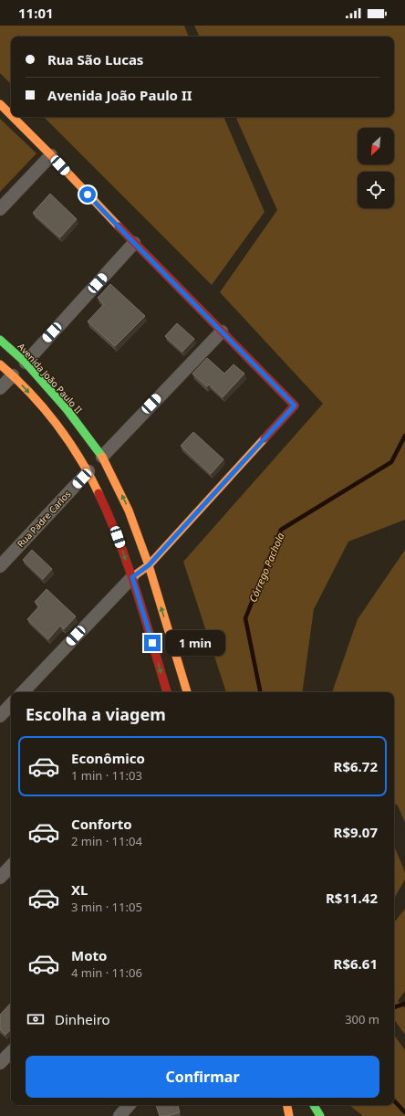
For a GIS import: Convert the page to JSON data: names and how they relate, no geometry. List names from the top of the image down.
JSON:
{
  "streets": {
    "street": ["Avenida João Paulo II", "Rua Padre Carlos"]
  },
  "crossings": [
    ["Avenida João Paulo II", "Rua Padre Carlos"]
  ],
  "water": ["Córrego Pachola"],
  "north": "bottom left",
  "page": {
    "status": "11:01",
    "banner": ["Rua São Lucas", "Avenida João Paulo II"],
    "bubble": "1 min",
    "heading": "Escolha a viagem",
    "list": [
      {
        "name": "Econômico",
        "note": "1 min · 11:03",
        "value": "R$6.72"
      },
      {
        "name": "Conforto",
        "note": "2 min · 11:04",
        "value": "R$9.07"
      },
      {
        "name": "XL",
        "note": "3 min · 11:05",
        "value": "R$11.42"
      },
      {
        "name": "Moto",
        "note": "4 min · 11:06",
        "value": "R$6.61"
      }
    ],
    "pay": ["Dinheiro", "300 m"],
    "buttons": "Confirmar"
  }
}
